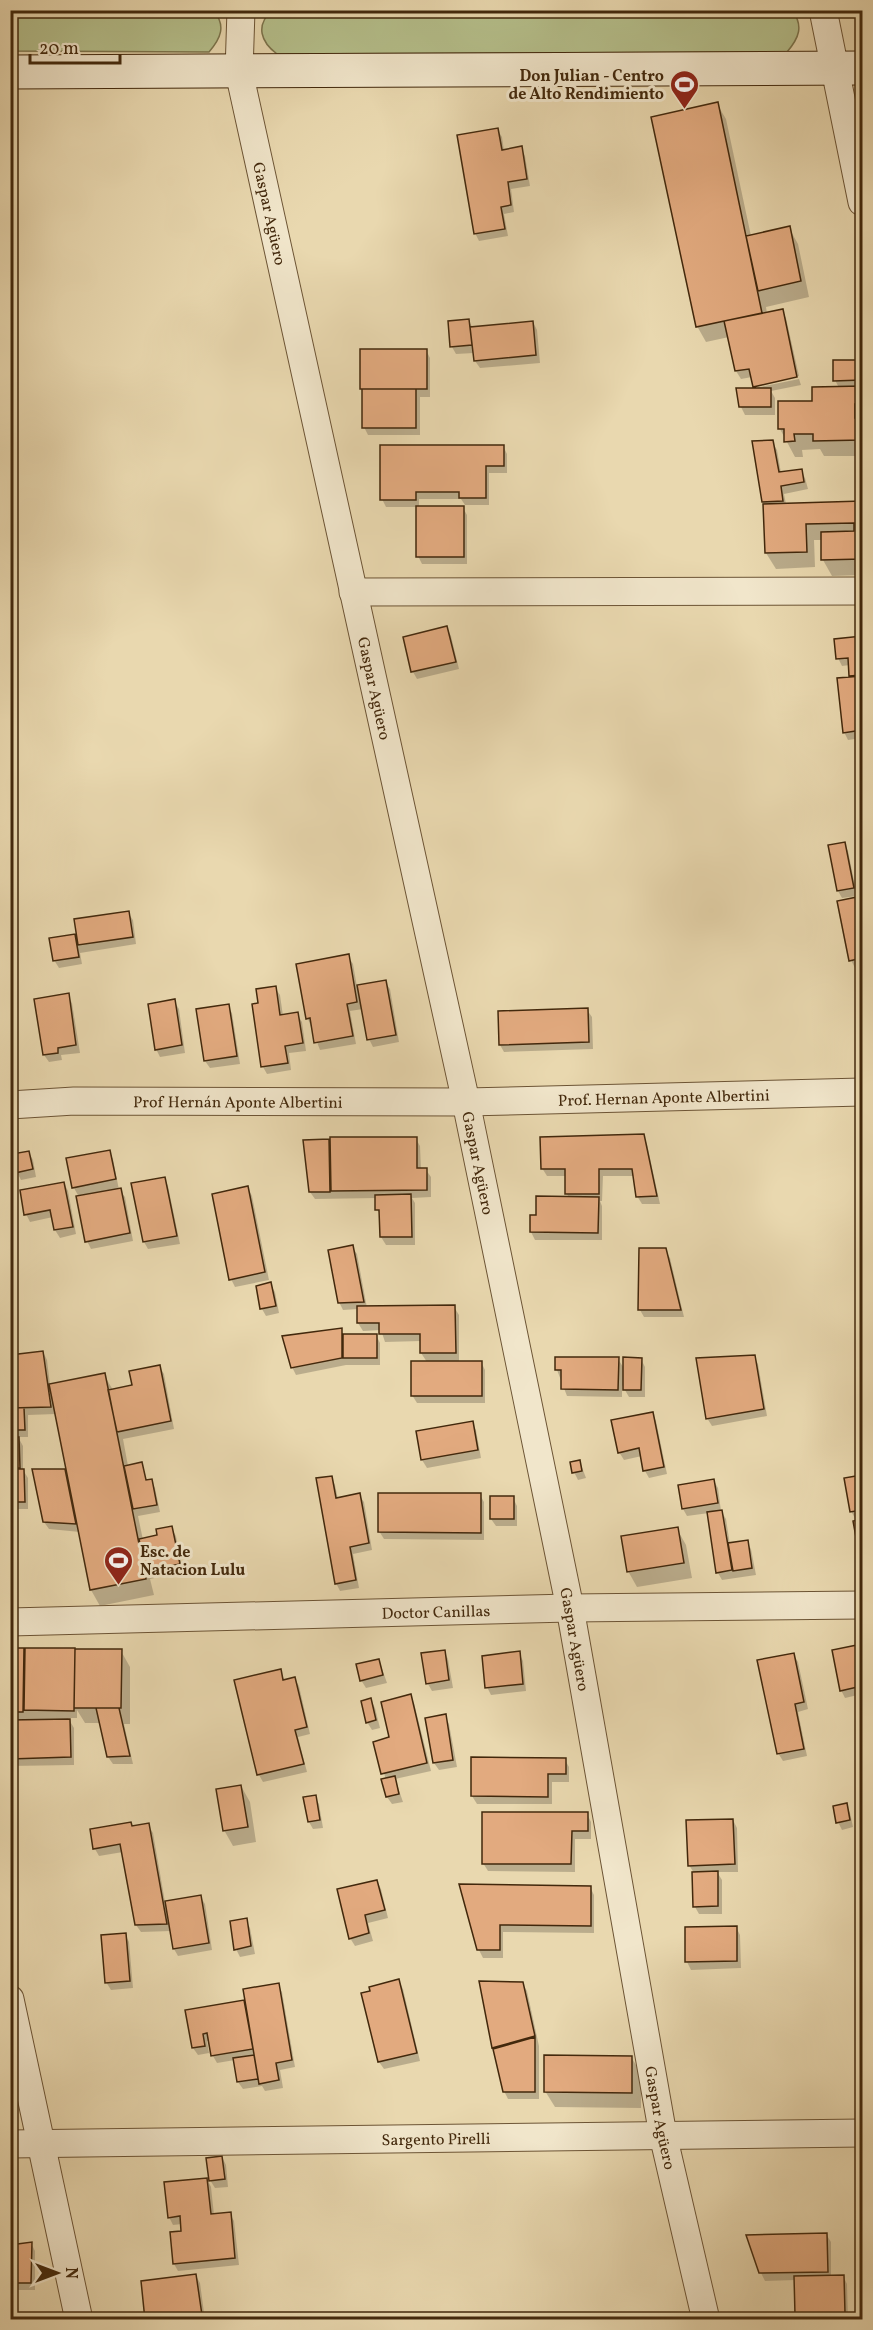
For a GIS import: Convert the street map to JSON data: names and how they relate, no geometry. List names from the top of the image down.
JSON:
{
  "streets": {
    "street": [
      "Gaspar Agüero",
      "Prof. Hernan Aponte Albertini",
      "Prof Hernán Aponte Albertini",
      "Doctor Canillas",
      "Sargento Pirelli"
    ]
  },
  "crossings": [
    ["Gaspar Agüero", "Prof. Hernan Aponte Albertini"],
    ["Gaspar Agüero", "Prof Hernán Aponte Albertini"],
    ["Gaspar Agüero", "Doctor Canillas"],
    ["Gaspar Agüero", "Sargento Pirelli"],
    ["Prof. Hernan Aponte Albertini", "Prof Hernán Aponte Albertini"]
  ],
  "places": {
    "sports": ["Don Julian - Centro de Alto Rendimiento", "Esc. de Natacion Lulu"]
  },
  "scale_bar": "20 m",
  "north": "right"
}
